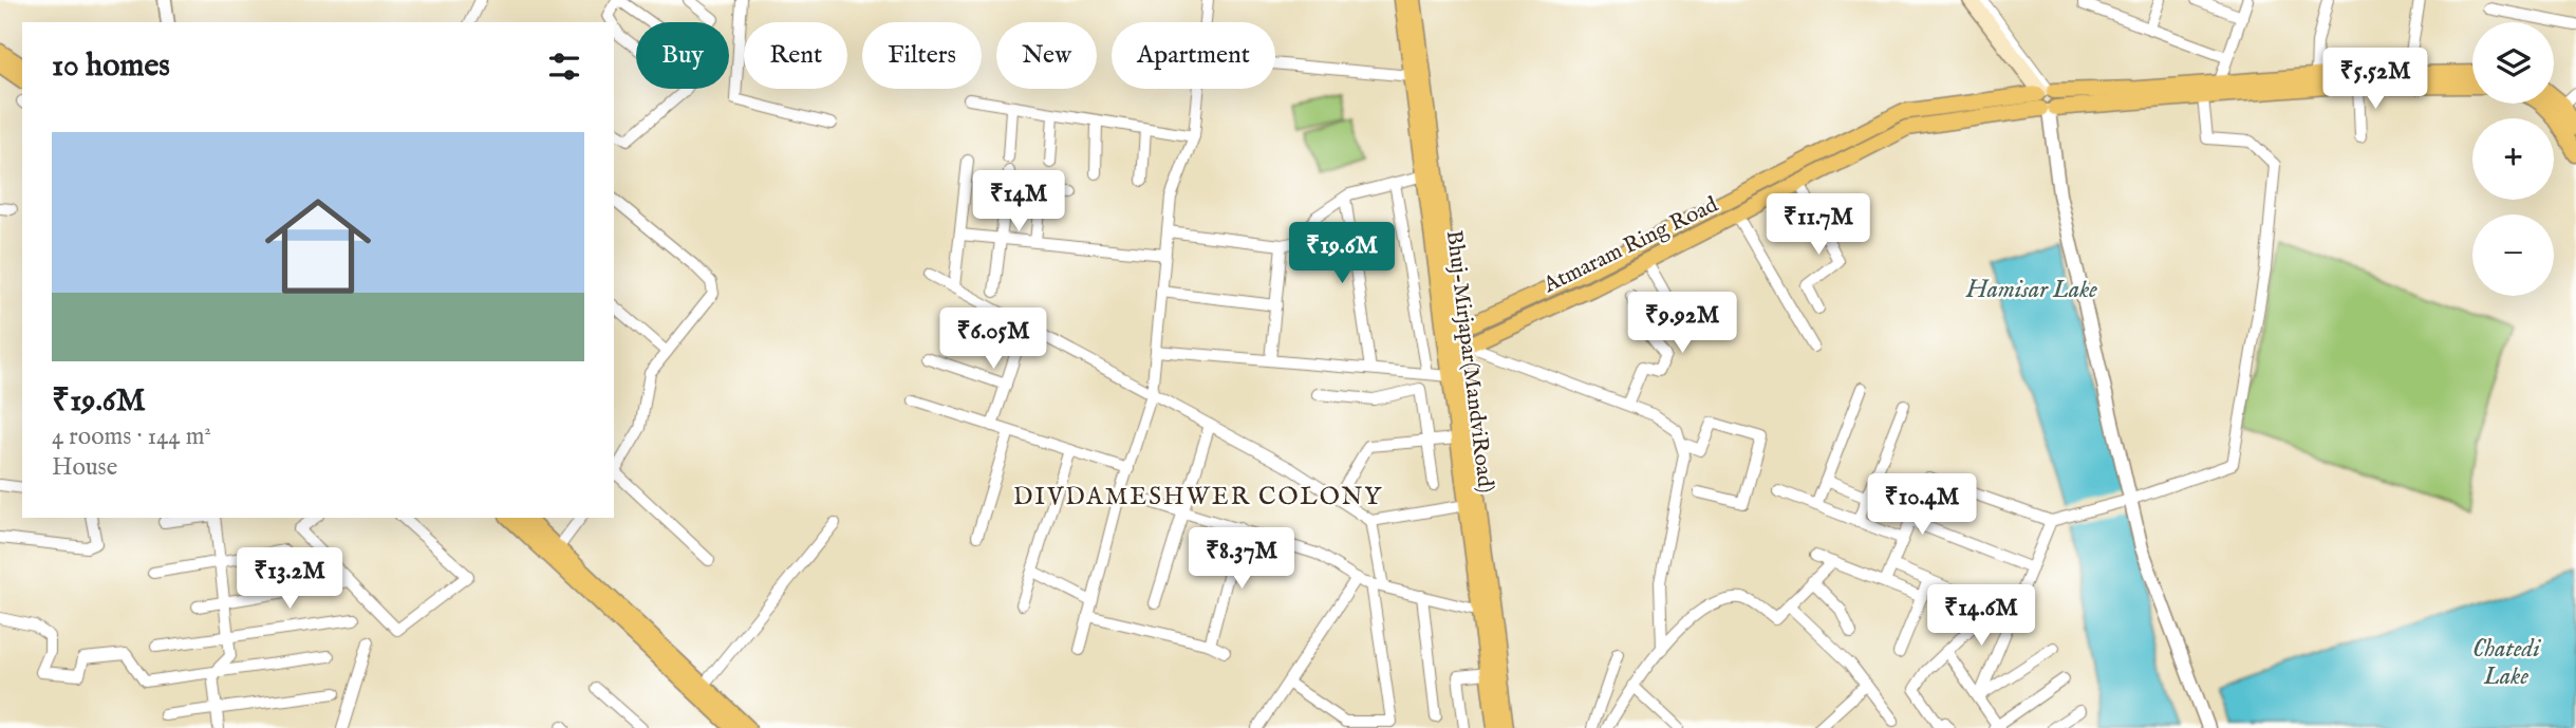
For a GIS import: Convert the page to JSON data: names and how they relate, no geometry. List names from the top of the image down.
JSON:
{
  "streets": {
    "main road": ["Atmaram Ring Road", "Bhuj-Mirjapar(MandviRoad)"]
  },
  "crossings": [
    ["Atmaram Ring Road", "Bhuj-Mirjapar(MandviRoad)"]
  ],
  "districts": ["DIVDAMESHWER COLONY"],
  "water": ["Hamisar Lake", "Chatedi Lake"],
  "page": {
    "map_buttons": ["+", "−"],
    "chip": [
      "Buy",
      "Rent",
      "Filters",
      "New",
      "Apartment"
    ],
    "heading": "10 homes",
    "price": [
      "₹5.52M",
      "₹14M",
      "₹11.7M",
      "₹19.6M",
      "₹9.92M",
      "₹6.05M",
      "₹10.4M",
      "₹8.37M",
      "₹13.2M",
      "₹14.6M"
    ],
    "list": [
      {
        "name": "₹19.6M",
        "note": "4 rooms · 144 m² · House"
      }
    ]
  }
}
